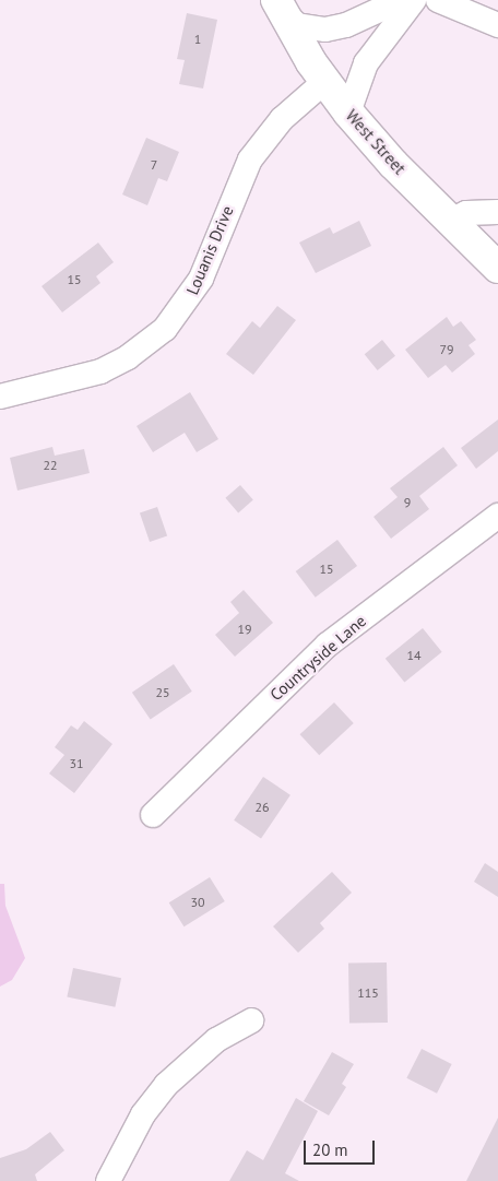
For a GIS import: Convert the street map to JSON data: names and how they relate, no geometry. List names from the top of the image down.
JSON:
{
  "streets": {
    "main road": ["West Street"],
    "street": ["Louanis Drive", "Countryside Lane"]
  },
  "crossings": [
    ["West Street", "Louanis Drive"]
  ],
  "house_numbers": [
    "1",
    "7",
    "15",
    "79",
    "22",
    "9",
    "15",
    "19",
    "14",
    "25",
    "31",
    "26",
    "30",
    "115"
  ],
  "scale_bar": "20 m"
}
